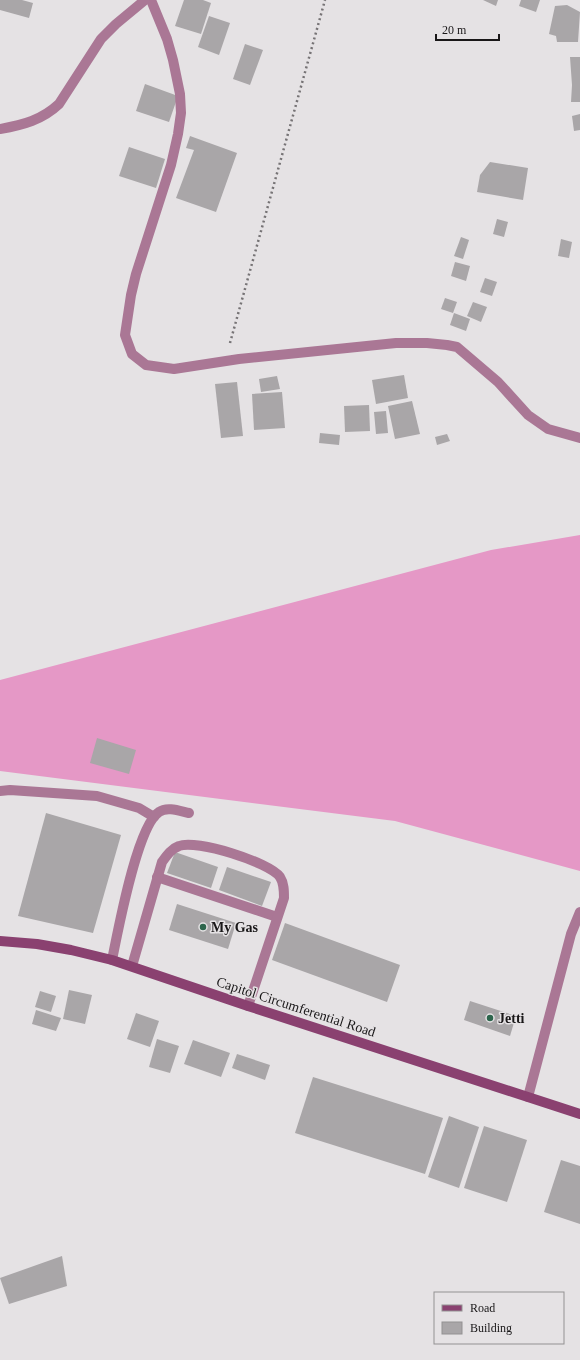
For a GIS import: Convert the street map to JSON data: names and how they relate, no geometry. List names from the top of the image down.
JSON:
{
  "streets": {
    "main road": ["Capitol Circumferential Road"]
  },
  "places": ["My Gas", "Jetti"],
  "legend": ["Road", "Building"],
  "scale_bar": "20 m"
}
